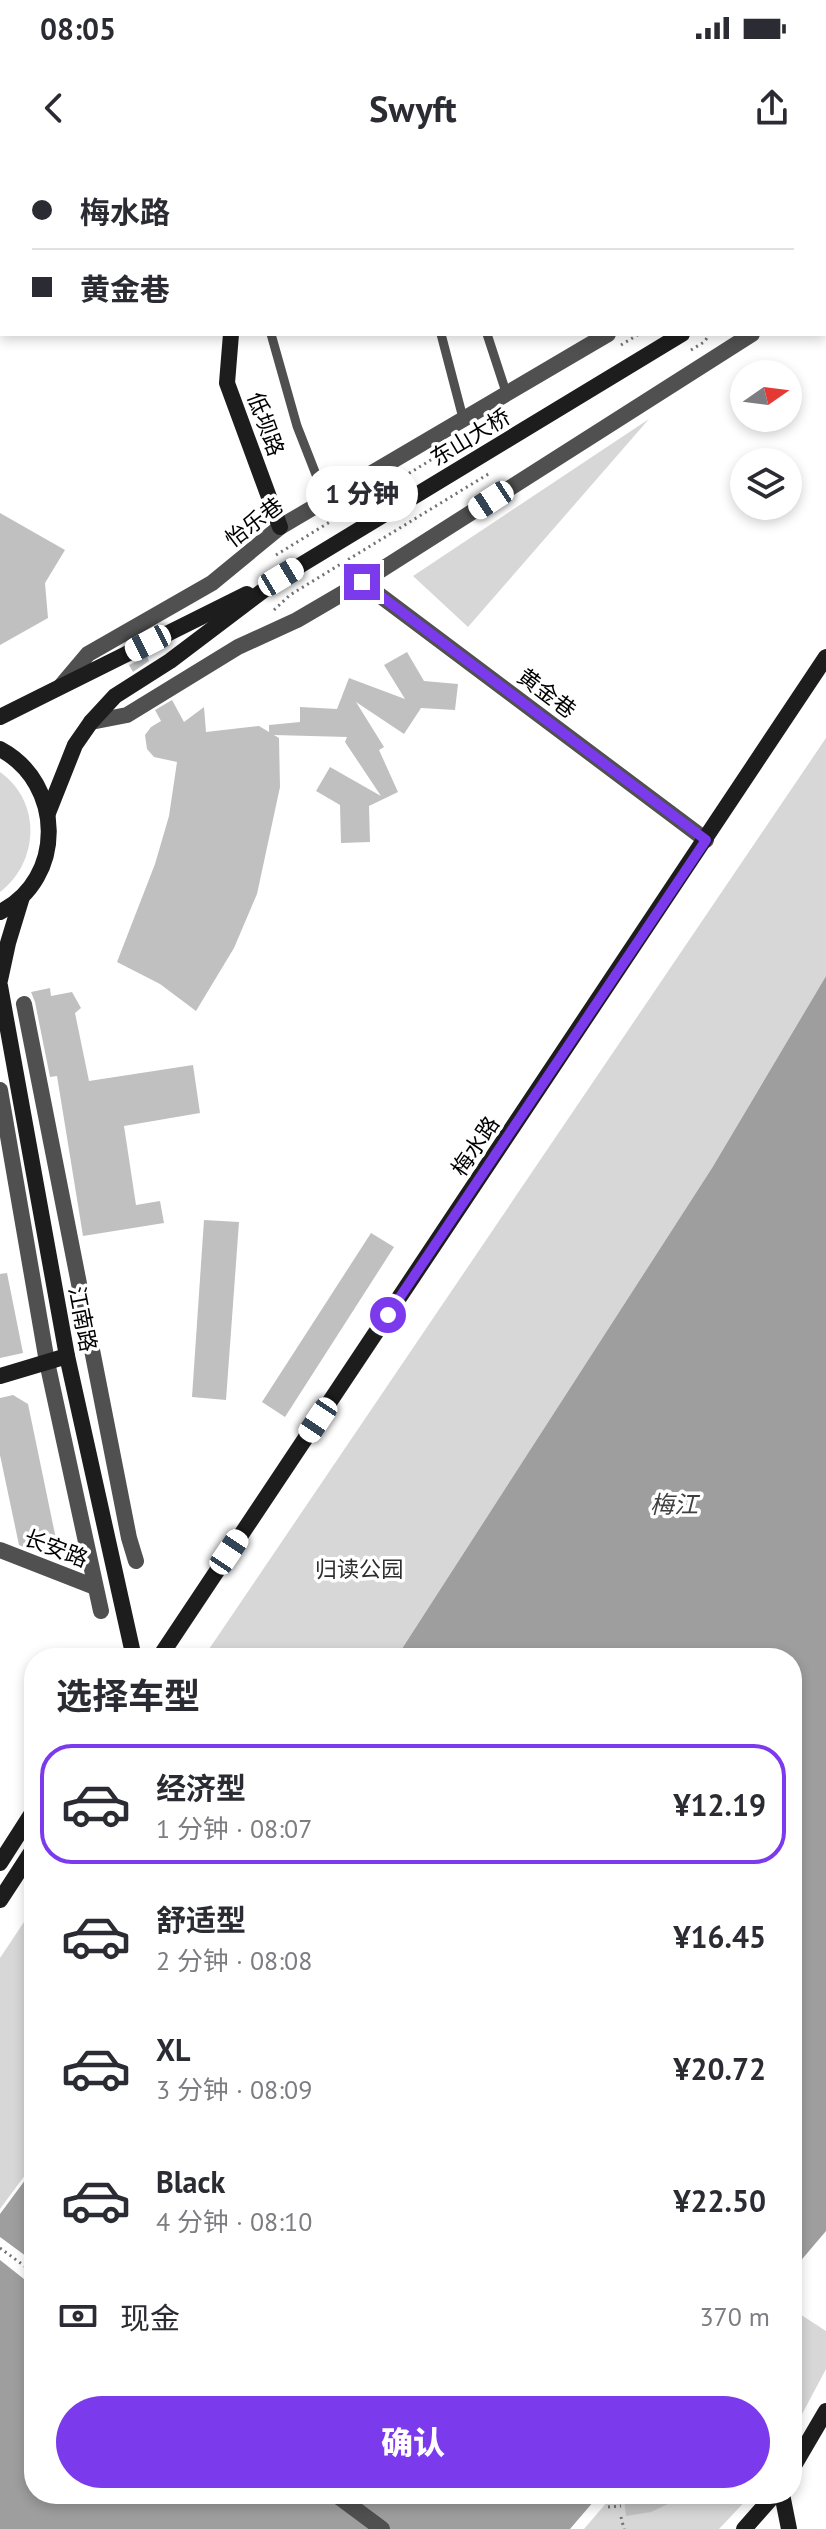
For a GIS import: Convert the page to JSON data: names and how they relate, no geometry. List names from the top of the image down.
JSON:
{
  "streets": {
    "main road": [
      "低坝路",
      "东山大桥",
      "梅水路",
      "江南路"
    ],
    "street": ["怡乐巷", "黄金巷", "长安路"]
  },
  "crossings": [
    ["低坝路", "怡乐巷"],
    ["黄金巷", "梅水路"]
  ],
  "water": ["梅江"],
  "parks": ["归读公园"],
  "north": "right",
  "page": {
    "status": "08:05",
    "header": "Swyft",
    "banner": ["梅水路", "黄金巷"],
    "bubble": "1 分钟",
    "heading": "选择车型",
    "list": [
      {
        "name": "经济型",
        "note": "1 分钟 · 08:07",
        "value": "¥12.19"
      },
      {
        "name": "舒适型",
        "note": "2 分钟 · 08:08",
        "value": "¥16.45"
      },
      {
        "name": "XL",
        "note": "3 分钟 · 08:09",
        "value": "¥20.72"
      },
      {
        "name": "Black",
        "note": "4 分钟 · 08:10",
        "value": "¥22.50"
      }
    ],
    "pay": ["现金", "370 m"],
    "buttons": "确认"
  }
}
